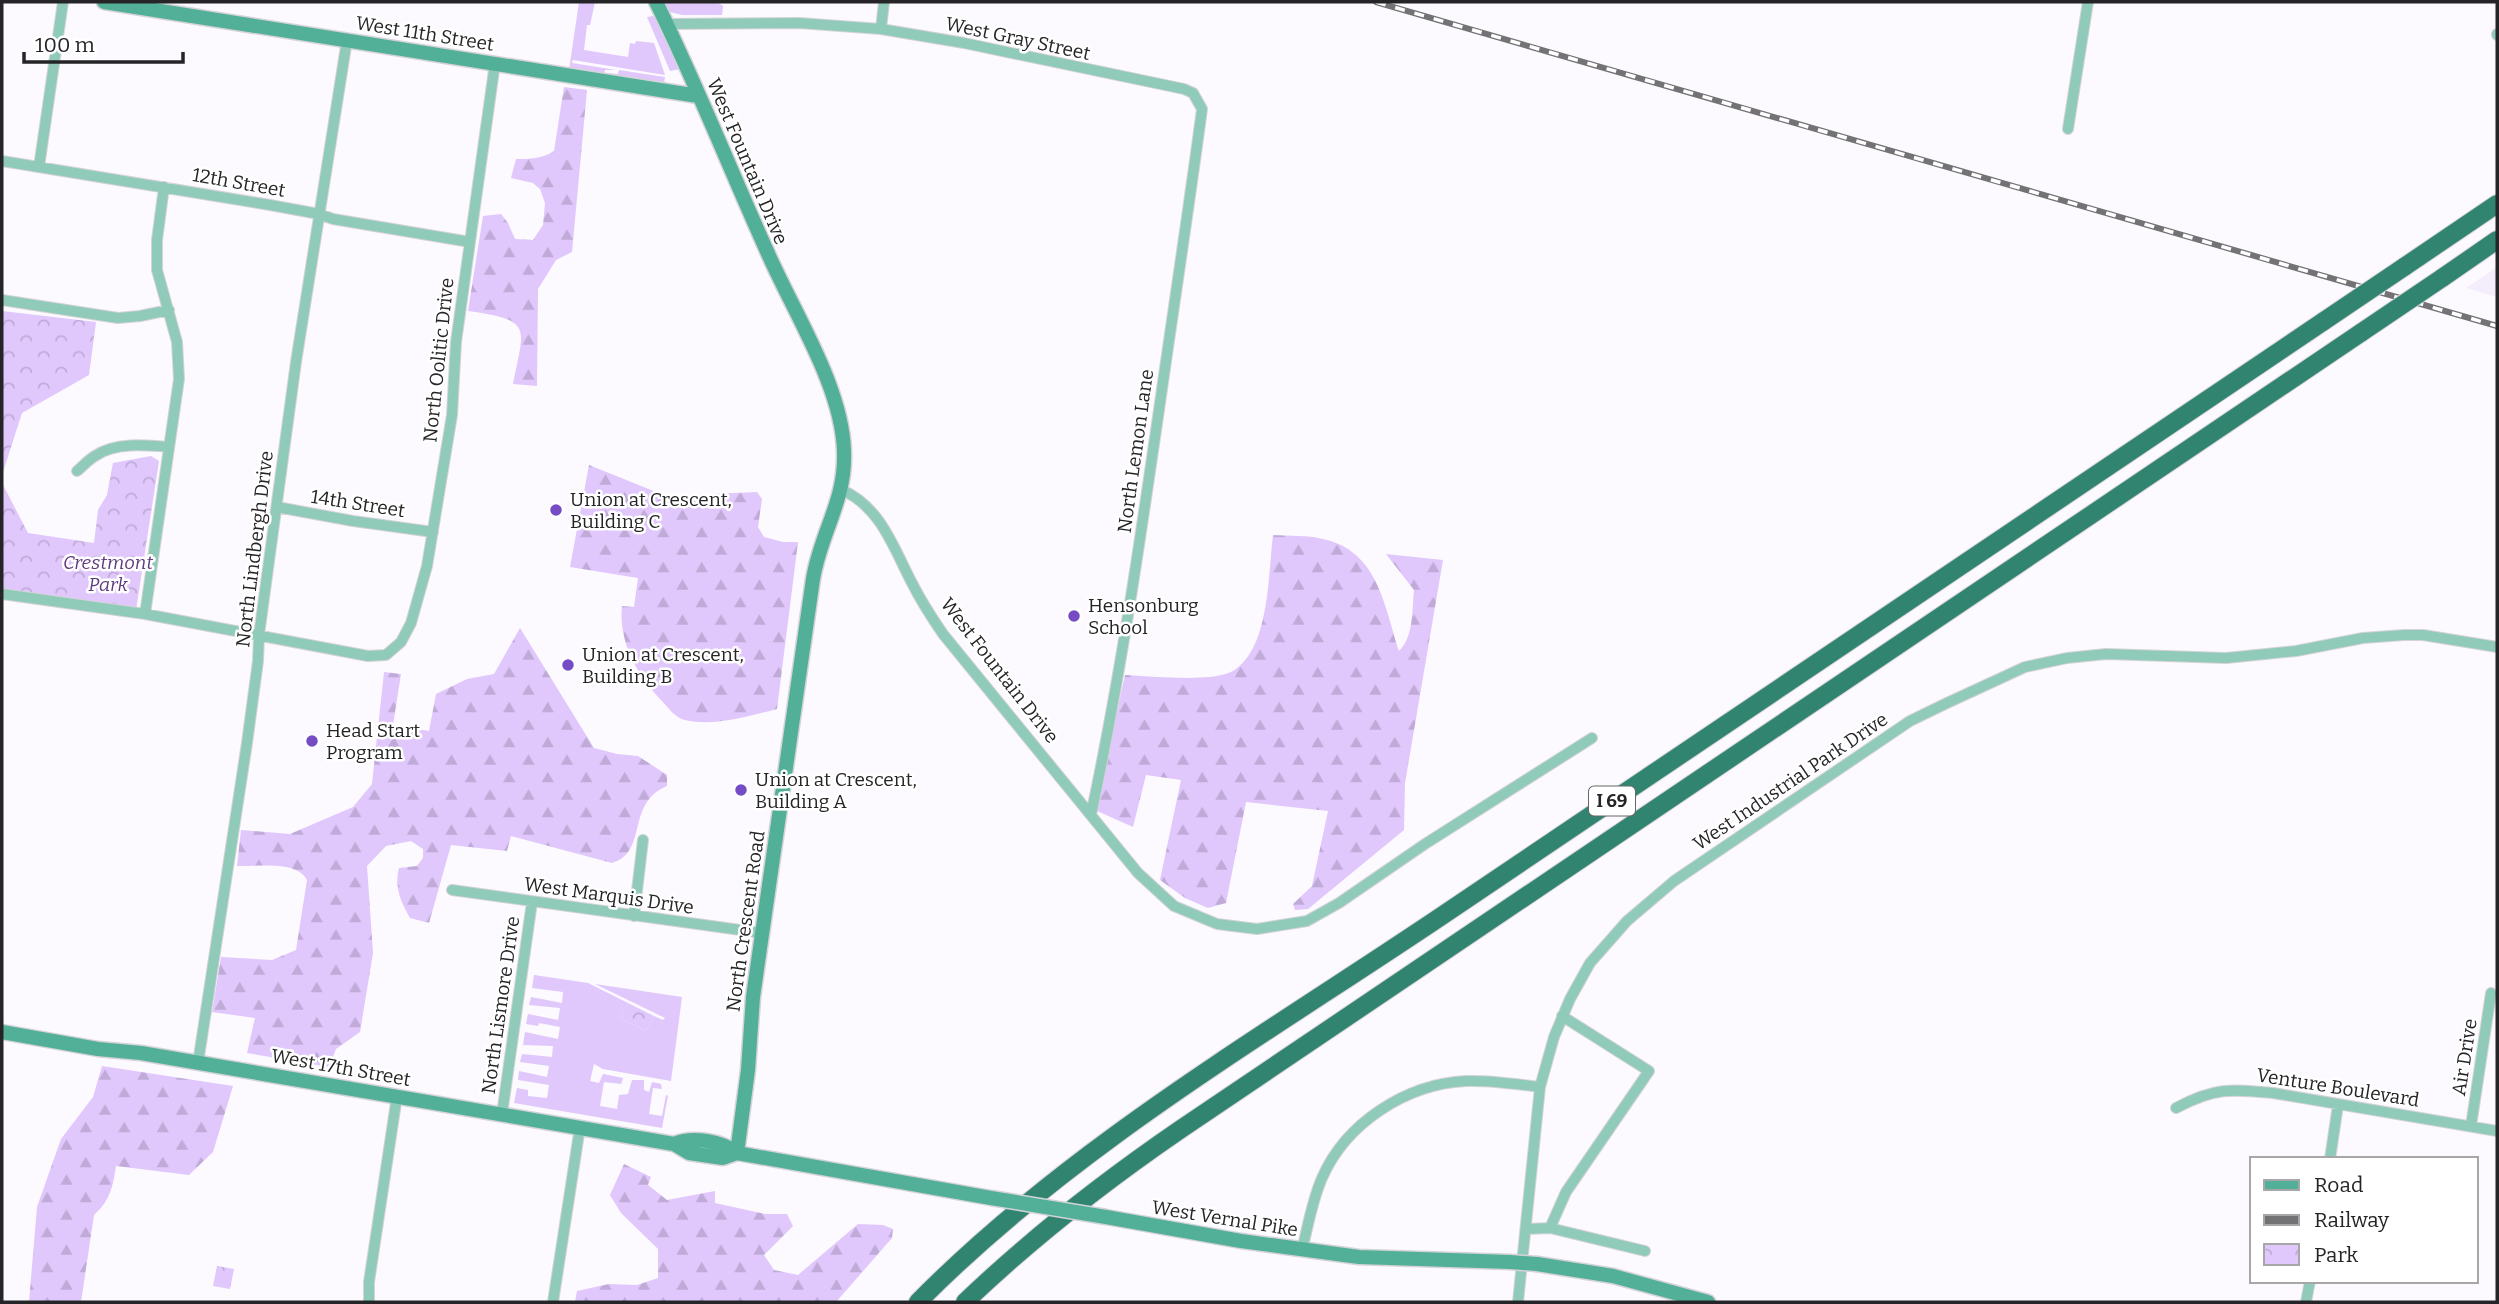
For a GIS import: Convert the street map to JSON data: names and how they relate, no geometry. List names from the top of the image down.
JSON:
{
  "streets": {
    "highway": ["I 69"],
    "street": [
      "West 11th Street",
      "West Gray Street",
      "West Fountain Drive",
      "12th Street",
      "North Oolitic Drive",
      "North Lemon Lane",
      "14th Street",
      "North Lindbergh Drive",
      "West Industrial Park Drive",
      "West Marquis Drive",
      "North Crescent Road",
      "North Lismore Drive",
      "Air Drive",
      "West 17th Street",
      "Venture Boulevard",
      "West Vernal Pike"
    ]
  },
  "crossings": [
    ["West 11th Street", "West Fountain Drive"],
    ["West 11th Street", "North Oolitic Drive"],
    ["West 11th Street", "North Lindbergh Drive"],
    ["West Gray Street", "West Fountain Drive"],
    ["West Gray Street", "North Lemon Lane"],
    ["West Fountain Drive", "North Lemon Lane"],
    ["West Fountain Drive", "North Crescent Road"],
    ["12th Street", "North Oolitic Drive"],
    ["12th Street", "North Lindbergh Drive"],
    ["North Oolitic Drive", "14th Street"],
    ["North Oolitic Drive", "North Lindbergh Drive"],
    ["14th Street", "North Lindbergh Drive"],
    ["North Lindbergh Drive", "West 17th Street"],
    ["West Marquis Drive", "North Crescent Road"],
    ["West Marquis Drive", "North Lismore Drive"],
    ["North Crescent Road", "West 17th Street"],
    ["North Crescent Road", "West Vernal Pike"],
    ["North Lismore Drive", "West 17th Street"],
    ["Air Drive", "Venture Boulevard"],
    ["West 17th Street", "West Vernal Pike"]
  ],
  "parks": ["Crestmont Park"],
  "places": [
    "Union at Crescent, Building C",
    "Hensonburg School",
    "Union at Crescent, Building B",
    "Head Start Program",
    "Union at Crescent, Building A"
  ],
  "legend": ["Road", "Railway", "Park"],
  "scale_bar": "100 m"
}
